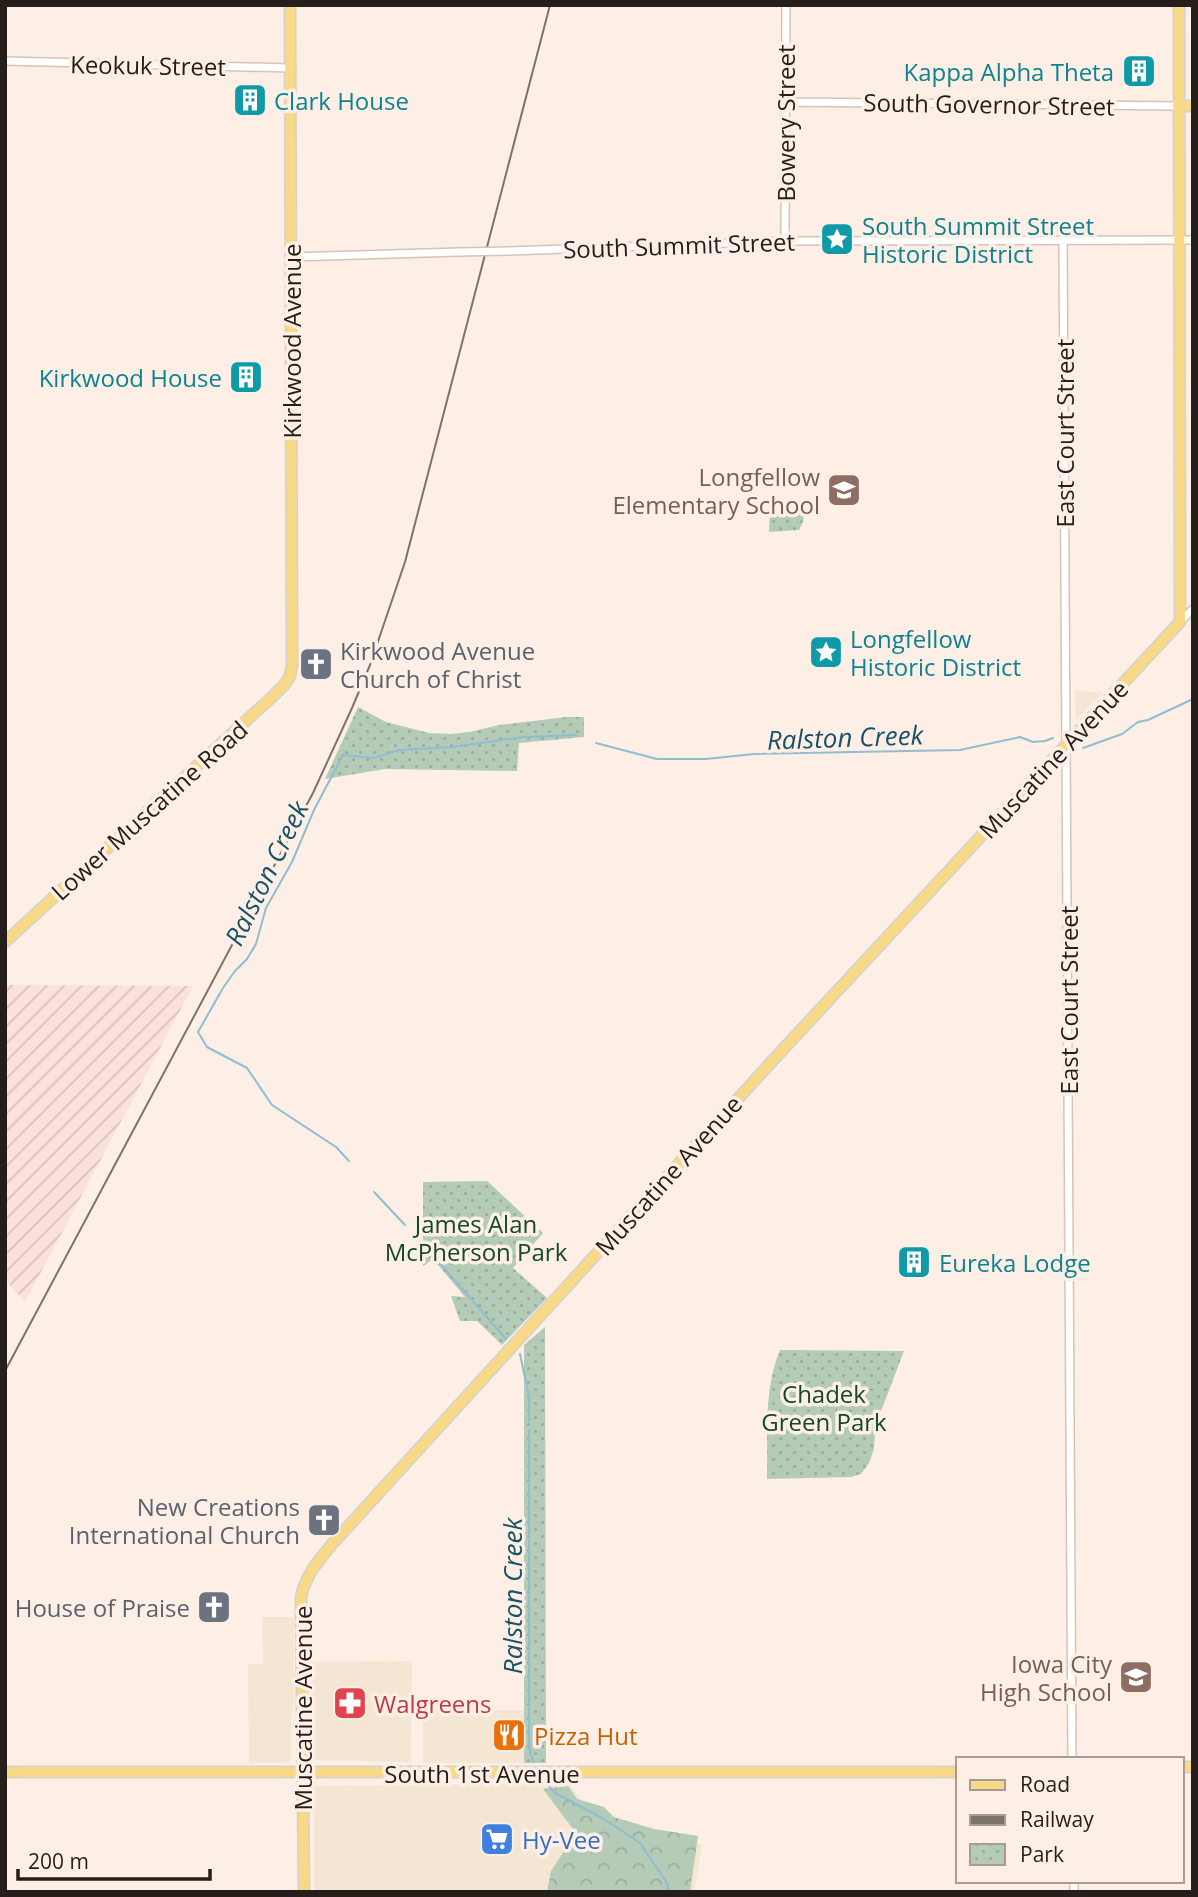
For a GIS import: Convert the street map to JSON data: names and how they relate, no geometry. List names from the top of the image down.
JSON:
{
  "streets": {
    "main road": [
      "South Governor Street",
      "Kirkwood Avenue",
      "Muscatine Avenue",
      "Lower Muscatine Road",
      "South 1st Avenue"
    ],
    "street": [
      "Keokuk Street",
      "Bowery Street",
      "South Summit Street",
      "East Court Street"
    ]
  },
  "crossings": [
    ["Keokuk Street", "Kirkwood Avenue"],
    ["South Governor Street", "Bowery Street"],
    ["Bowery Street", "South Summit Street"],
    ["South Summit Street", "Kirkwood Avenue"],
    ["South Summit Street", "East Court Street"],
    ["Kirkwood Avenue", "Lower Muscatine Road"],
    ["East Court Street", "Muscatine Avenue"],
    ["Muscatine Avenue", "South 1st Avenue"]
  ],
  "water": ["Ralston Creek"],
  "parks": ["James Alan McPherson Park", "Chadek Green Park"],
  "places": {
    "building": [
      "Kappa Alpha Theta",
      "Clark House",
      "Kirkwood House",
      "Eureka Lodge"
    ],
    "place": ["South Summit Street Historic District", "Longfellow Historic District"],
    "school or university": ["Longfellow Elementary School", "Iowa City High School"],
    "church": ["Kirkwood Avenue Church of Christ", "New Creations International Church", "House of Praise"],
    "pharmacy": ["Walgreens"],
    "restaurant": ["Pizza Hut"],
    "supermarket": ["Hy-Vee"]
  },
  "legend": ["Road", "Railway", "Park"],
  "scale_bar": "200 m"
}
